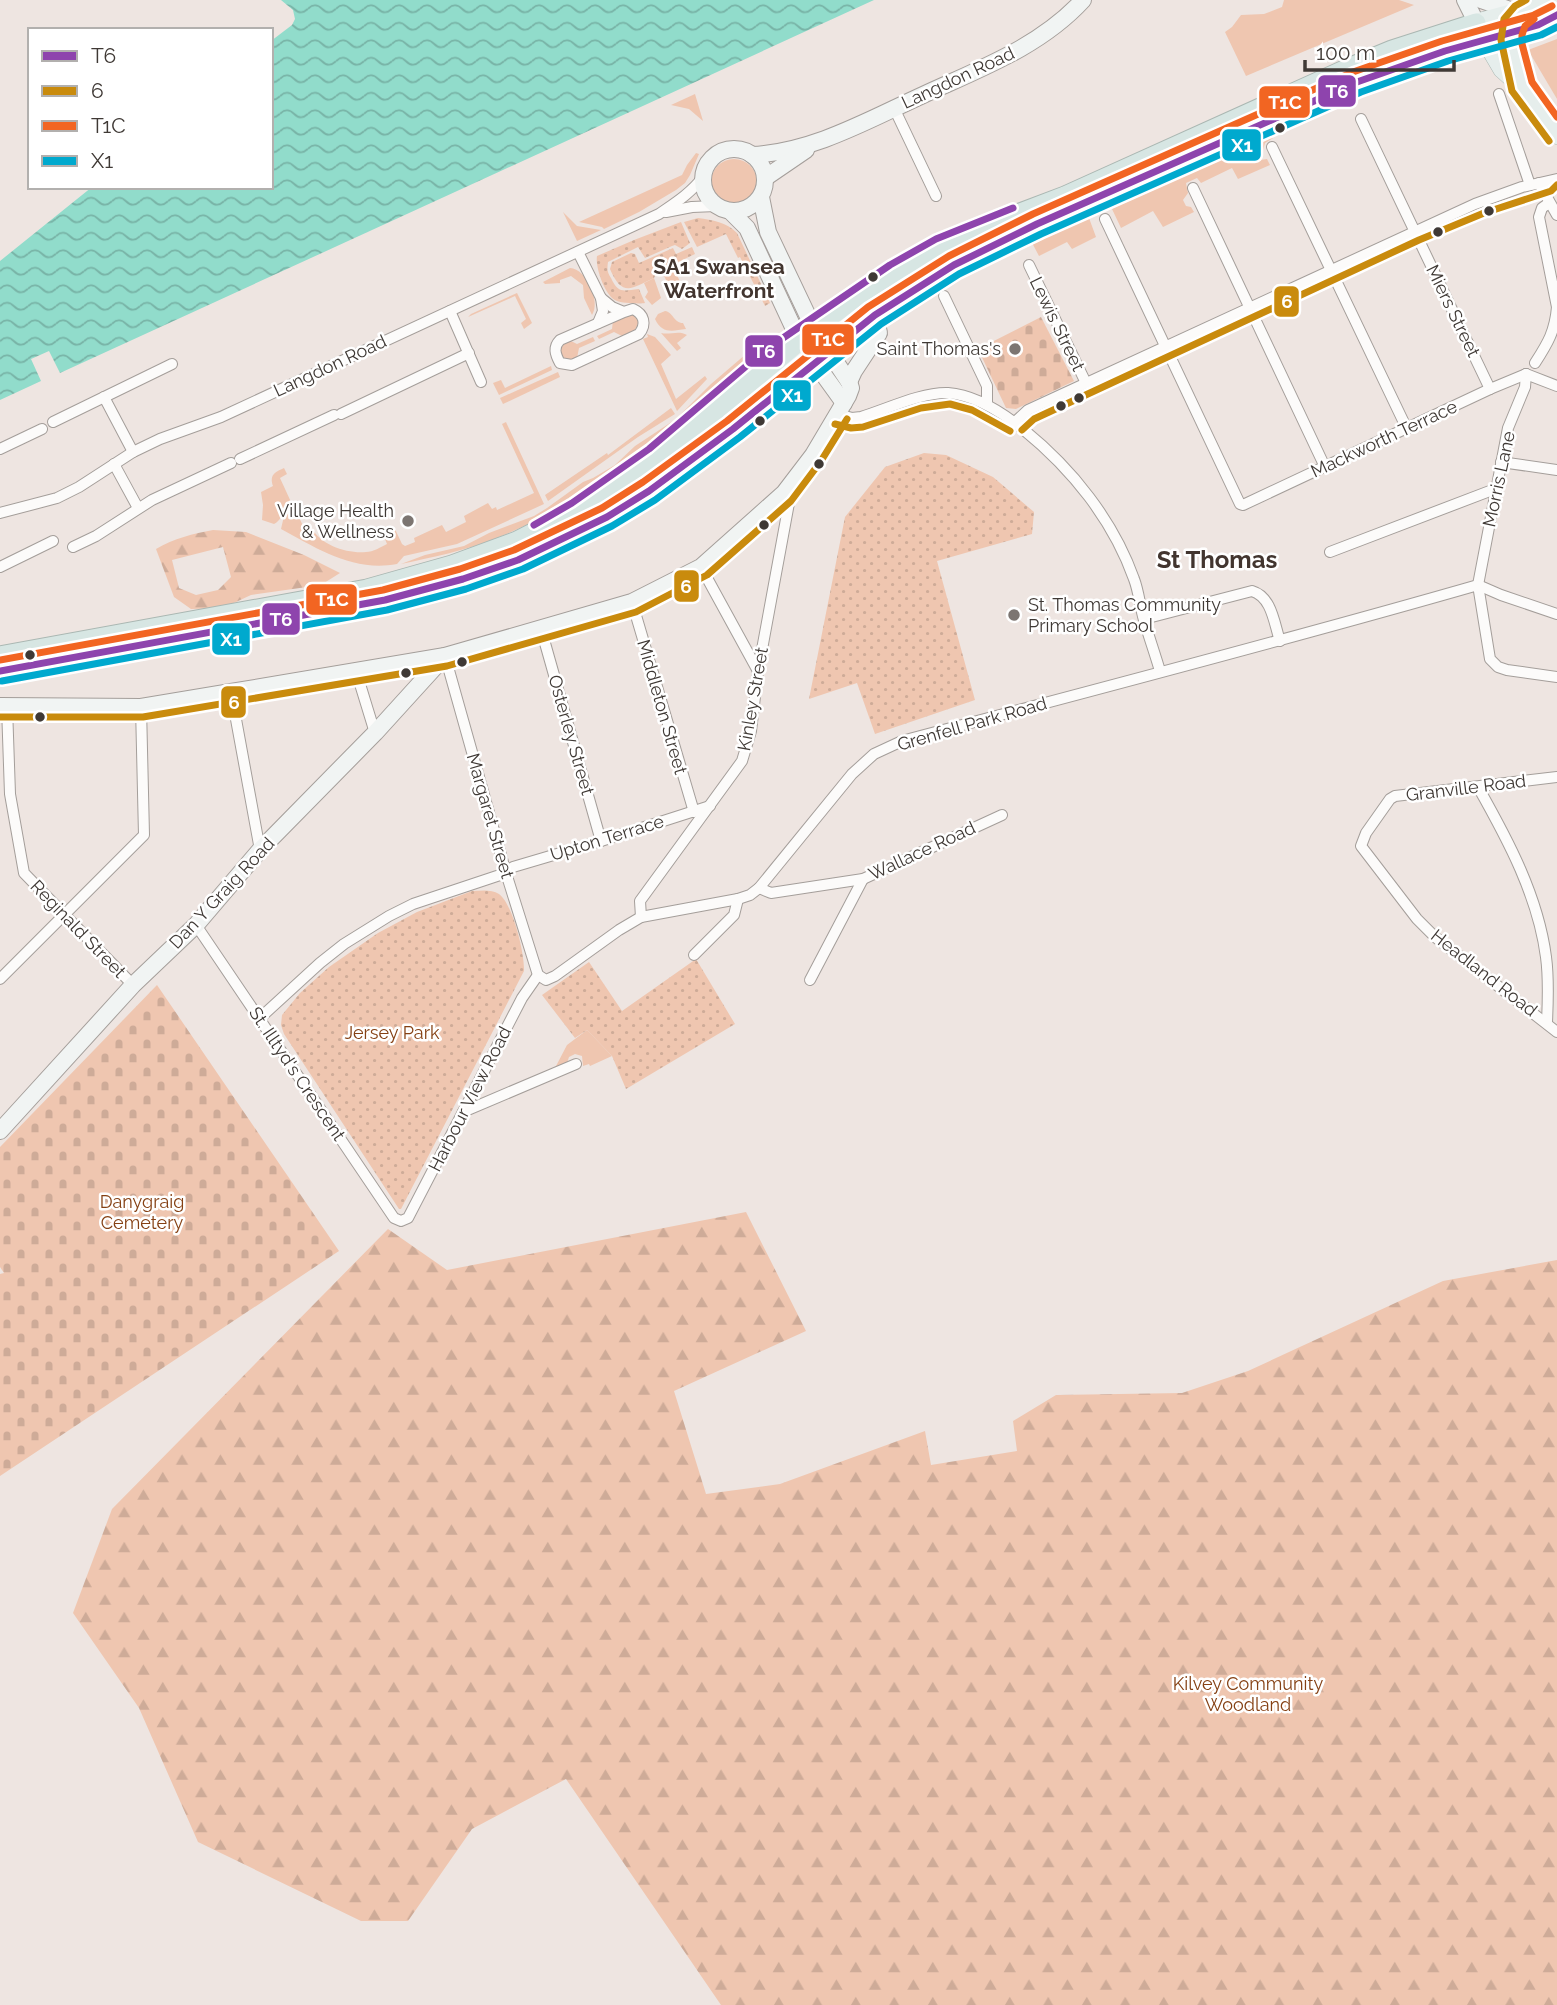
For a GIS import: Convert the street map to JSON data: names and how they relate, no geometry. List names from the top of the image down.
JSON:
{
  "streets": {
    "street": [
      "Langdon Road",
      "Miers Street",
      "Lewis Street",
      "Mackworth Terrace",
      "Morris Lane",
      "Kinley Street",
      "Middleton Street",
      "Grenfell Park Road",
      "Osterley Street",
      "Granville Road",
      "Margaret Street",
      "Upton Terrace",
      "Wallace Road",
      "Dan Y Graig Road",
      "Reginald Street",
      "Headland Road",
      "St. Illtyd's Crescent",
      "Harbour View Road"
    ]
  },
  "crossings": [
    ["Miers Street", "Mackworth Terrace"],
    ["Mackworth Terrace", "Morris Lane"],
    ["Morris Lane", "Grenfell Park Road"],
    ["Kinley Street", "Grenfell Park Road"],
    ["Kinley Street", "Upton Terrace"],
    ["Middleton Street", "Upton Terrace"],
    ["Grenfell Park Road", "Margaret Street"],
    ["Grenfell Park Road", "Wallace Road"],
    ["Grenfell Park Road", "Harbour View Road"],
    ["Osterley Street", "Upton Terrace"],
    ["Granville Road", "Headland Road"],
    ["Margaret Street", "Upton Terrace"],
    ["Margaret Street", "Dan Y Graig Road"],
    ["Margaret Street", "Harbour View Road"],
    ["Upton Terrace", "St. Illtyd's Crescent"],
    ["Dan Y Graig Road", "Reginald Street"],
    ["Dan Y Graig Road", "St. Illtyd's Crescent"],
    ["St. Illtyd's Crescent", "Harbour View Road"]
  ],
  "districts": ["SA1 Swansea Waterfront", "St Thomas"],
  "parks": ["Jersey Park", "Danygraig Cemetery", "Kilvey Community Woodland"],
  "places": ["Saint Thomas's", "Village Health & Wellness", "St. Thomas Community Primary School"],
  "lines": [
    "transit line 6",
    "transit line T1C",
    "transit line T6",
    "transit line X1"
  ],
  "legend": [
    "T6",
    "6",
    "T1C",
    "X1"
  ],
  "scale_bar": "100 m"
}
